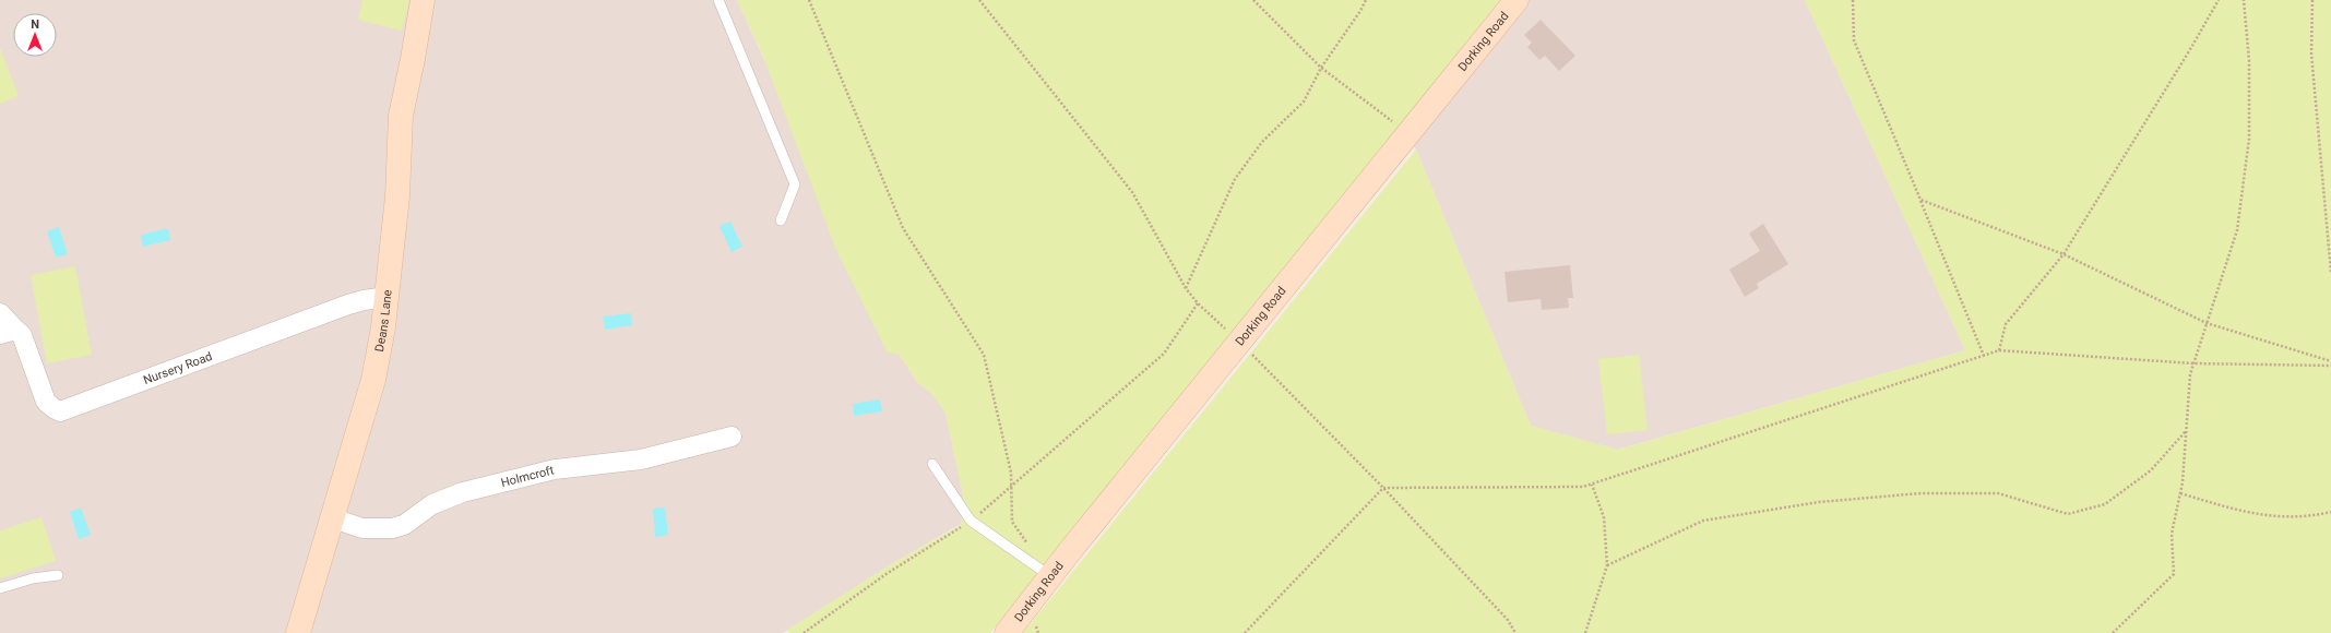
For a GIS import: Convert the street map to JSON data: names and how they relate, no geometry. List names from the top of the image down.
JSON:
{
  "streets": {
    "main road": ["Dorking Road", "Deans Lane"],
    "street": ["Nursery Road", "Holmcroft"]
  },
  "crossings": [
    ["Deans Lane", "Nursery Road"],
    ["Deans Lane", "Holmcroft"]
  ],
  "north": "top"
}
